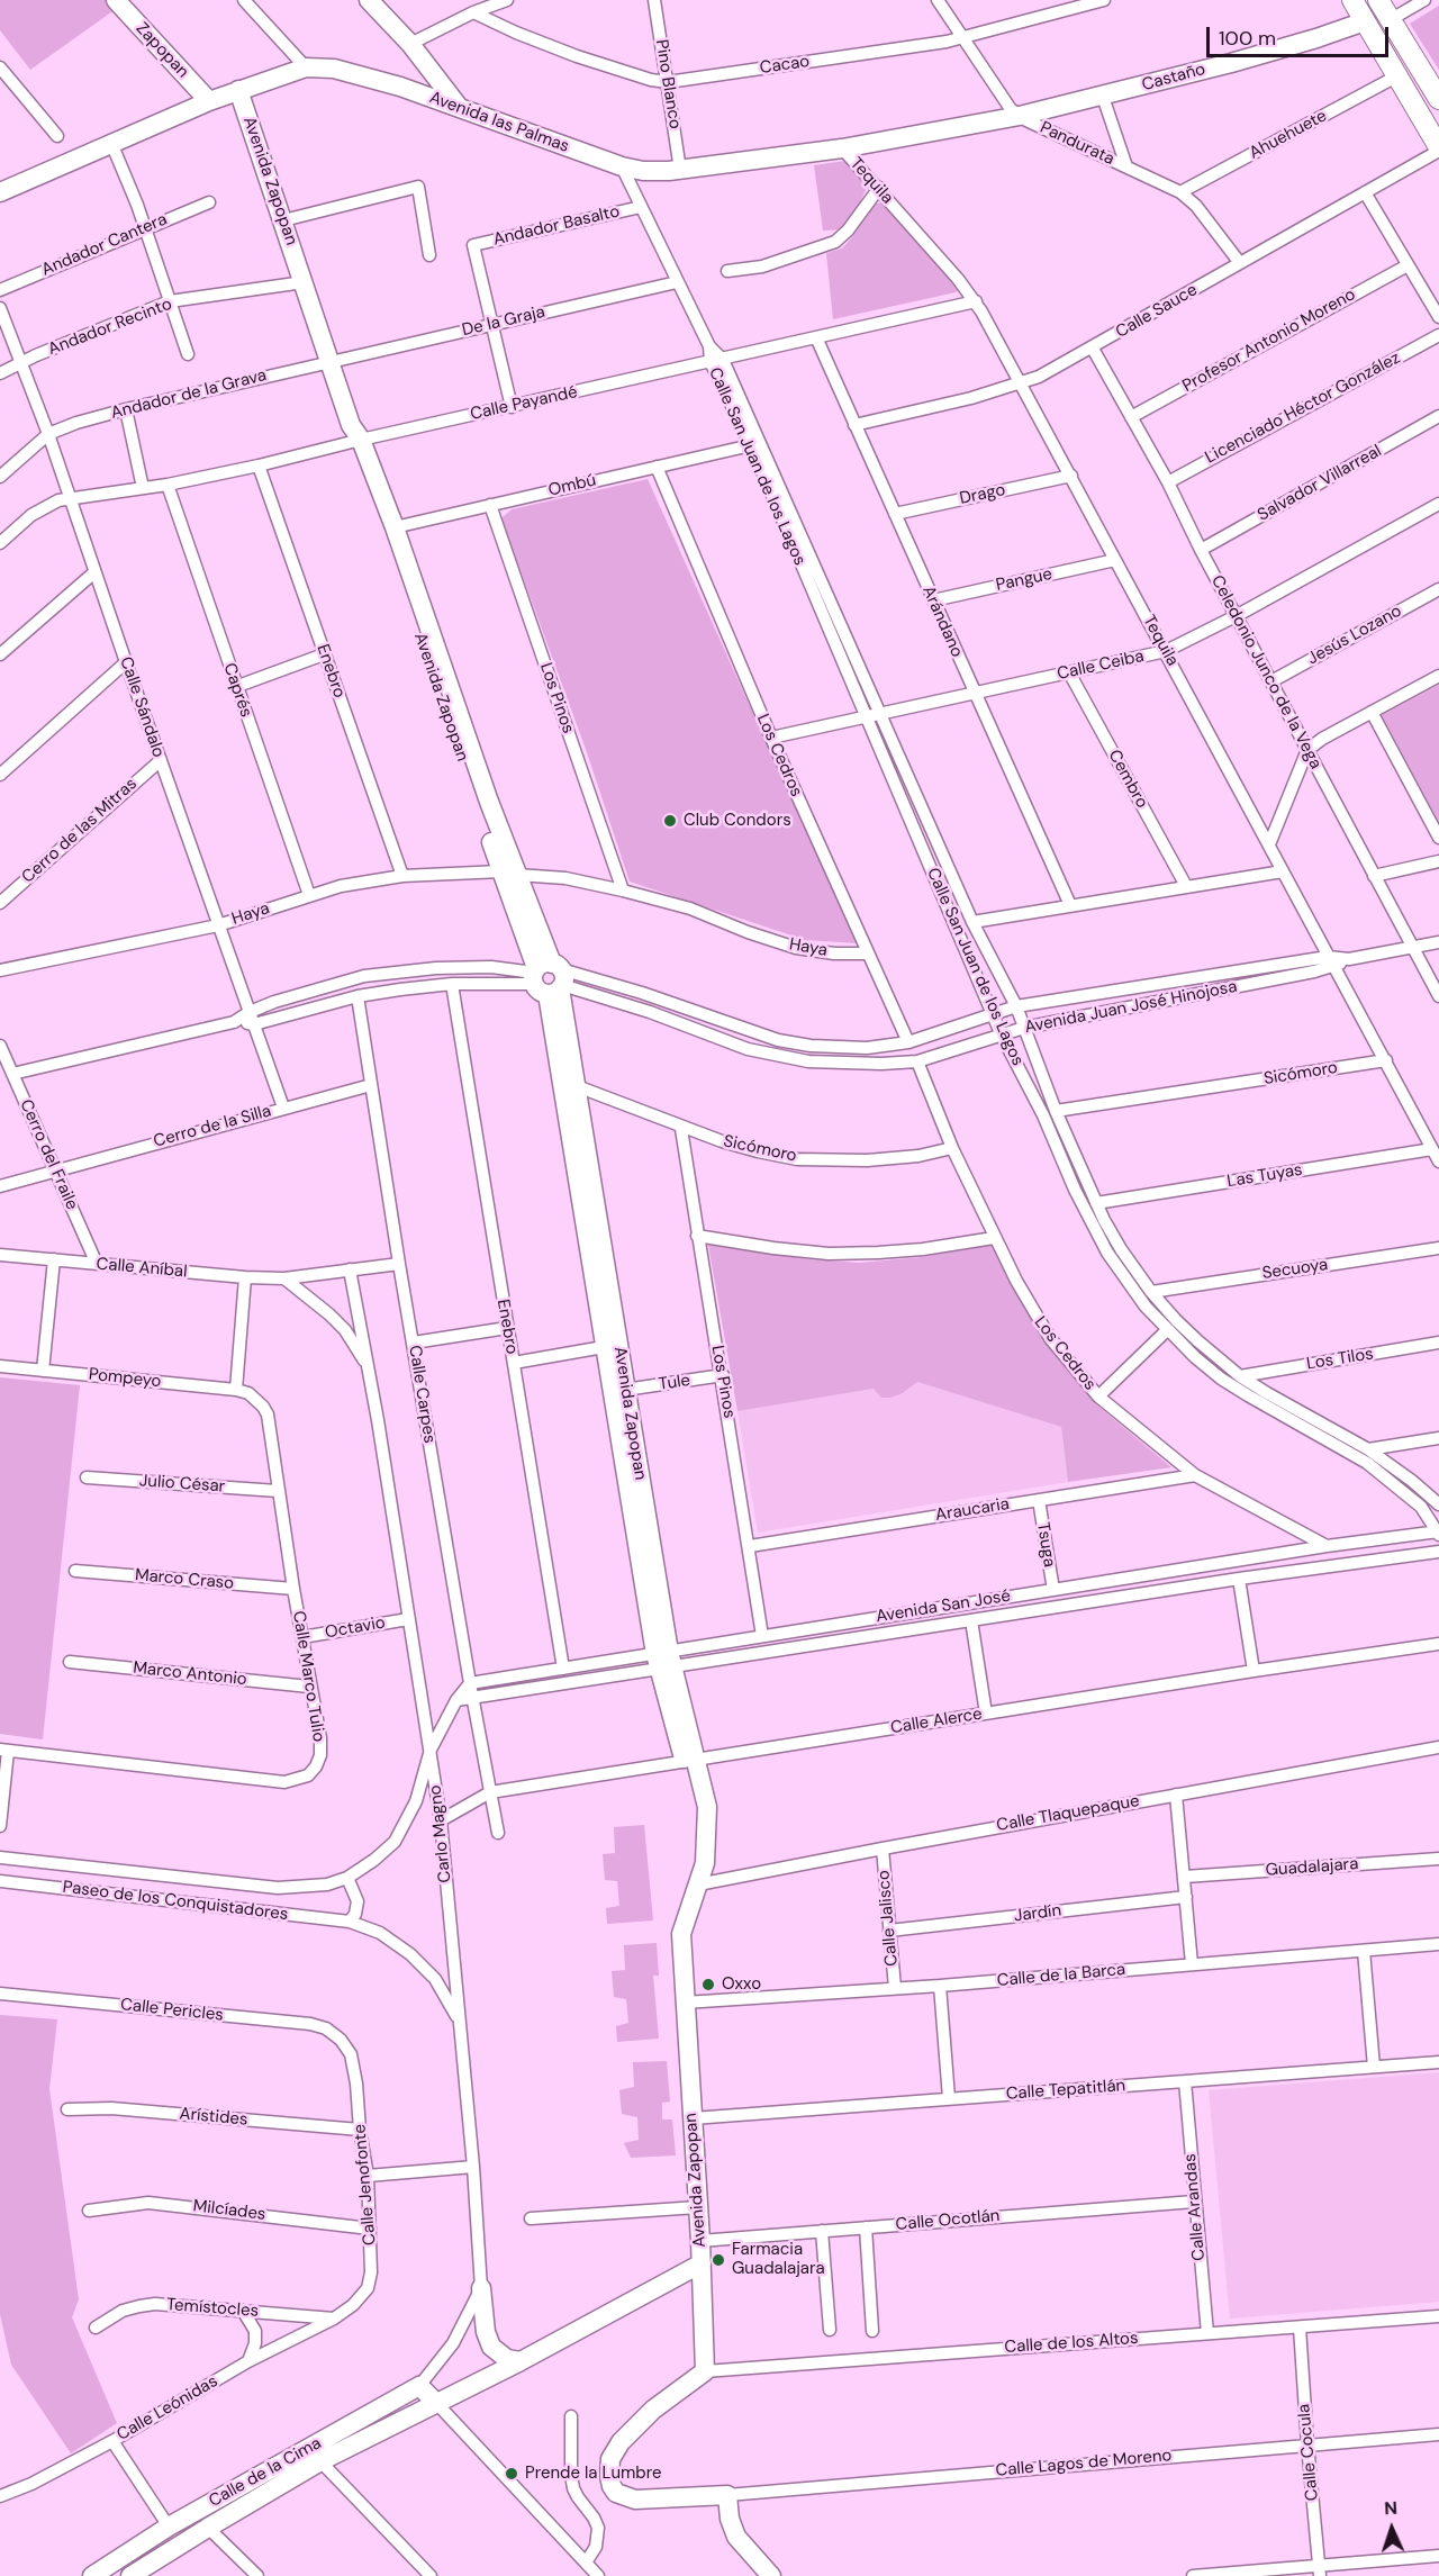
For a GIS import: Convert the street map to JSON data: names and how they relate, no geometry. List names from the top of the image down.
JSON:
{
  "streets": {
    "street": [
      "Zapopan",
      "Cacao",
      "Castaño",
      "Pino Blanco",
      "Avenida las Palmas",
      "Ahuehuete",
      "Pandurata",
      "Avenida Zapopan",
      "Tequila",
      "Andador Basalto",
      "Andador Cantera",
      "Calle Sauce",
      "De la Graja",
      "Andador Recinto",
      "Profesor Antonio Moreno",
      "Andador de la Grava",
      "Calle Payandé",
      "Licenciado Héctor González",
      "Calle San Juan de los Lagos",
      "Salvador Villarreal",
      "Ombú",
      "Drago",
      "Pangue",
      "Arándano",
      "Jesús Lozano",
      "Calle Ceiba",
      "Enebro",
      "Celedonio Junco de la Vega",
      "Caprés",
      "Los Pinos",
      "Calle Sándalo",
      "Los Cedros",
      "Cembro",
      "Cerro de las Mitras",
      "Haya",
      "Avenida Juan José Hinojosa",
      "Sicómoro",
      "Cerro de la Silla",
      "Cerro del Fraile",
      "Las Tuyas",
      "Calle Aníbal",
      "Secuoya",
      "Los Tilos",
      "Pompeyo",
      "Tule",
      "Calle Carpes",
      "Julio César",
      "Araucaria",
      "Tsuga",
      "Marco Craso",
      "Avenida San José",
      "Octavio",
      "Marco Antonio",
      "Calle Marco Tulio",
      "Calle Alerce",
      "Calle Tlaquepaque",
      "Carlo Magno",
      "Guadalajara",
      "Paseo de los Conquistadores",
      "Jardín",
      "Calle Jalisco",
      "Calle de la Barca",
      "Calle Pericles",
      "Calle Tepatitlán",
      "Arístides",
      "Calle Jenofonte",
      "Calle Arandas",
      "Milcíades",
      "Calle Ocotlán",
      "Temístocles",
      "Calle de los Altos",
      "Calle Leónidas",
      "Calle Cocula",
      "Calle Lagos de Moreno",
      "Calle de la Cima"
    ]
  },
  "crossings": [
    ["Zapopan", "Avenida las Palmas"],
    ["Cacao", "Pino Blanco"],
    ["Cacao", "Pandurata"],
    ["Castaño", "Avenida las Palmas"],
    ["Castaño", "Pandurata"],
    ["Pino Blanco", "Avenida las Palmas"],
    ["Avenida las Palmas", "Pandurata"],
    ["Avenida las Palmas", "Avenida Zapopan"],
    ["Avenida las Palmas", "Tequila"],
    ["Avenida las Palmas", "Calle San Juan de los Lagos"],
    ["Ahuehuete", "Pandurata"],
    ["Pandurata", "Calle Sauce"],
    ["Avenida Zapopan", "De la Graja"],
    ["Avenida Zapopan", "Andador Recinto"],
    ["Avenida Zapopan", "Andador de la Grava"],
    ["Avenida Zapopan", "Calle Payandé"],
    ["Avenida Zapopan", "Ombú"],
    ["Avenida Zapopan", "Haya"],
    ["Avenida Zapopan", "Avenida Juan José Hinojosa"],
    ["Avenida Zapopan", "Sicómoro"],
    ["Avenida Zapopan", "Tule"],
    ["Avenida Zapopan", "Avenida San José"],
    ["Avenida Zapopan", "Calle Alerce"],
    ["Avenida Zapopan", "Calle Tlaquepaque"],
    ["Avenida Zapopan", "Calle de la Barca"],
    ["Avenida Zapopan", "Calle Tepatitlán"],
    ["Avenida Zapopan", "Calle Ocotlán"],
    ["Avenida Zapopan", "Calle de los Altos"],
    ["Avenida Zapopan", "Calle de la Cima"],
    ["Tequila", "Calle Sauce"],
    ["Tequila", "Calle Payandé"],
    ["Tequila", "Drago"],
    ["Tequila", "Pangue"],
    ["Tequila", "Calle Ceiba"],
    ["Tequila", "Avenida Juan José Hinojosa"],
    ["Tequila", "Sicómoro"],
    ["Tequila", "Las Tuyas"],
    ["Andador Basalto", "De la Graja"],
    ["Andador Basalto", "Calle San Juan de los Lagos"],
    ["Calle Sauce", "Arándano"],
    ["Calle Sauce", "Celedonio Junco de la Vega"],
    ["De la Graja", "Andador de la Grava"],
    ["De la Graja", "Calle San Juan de los Lagos"],
    ["Andador Recinto", "Calle Sándalo"],
    ["Profesor Antonio Moreno", "Celedonio Junco de la Vega"],
    ["Andador de la Grava", "Calle Sándalo"],
    ["Calle Payandé", "Calle San Juan de los Lagos"],
    ["Calle Payandé", "Arándano"],
    ["Calle Payandé", "Enebro"],
    ["Calle Payandé", "Caprés"],
    ["Calle Payandé", "Calle Sándalo"],
    ["Licenciado Héctor González", "Celedonio Junco de la Vega"],
    ["Calle San Juan de los Lagos", "Ombú"],
    ["Calle San Juan de los Lagos", "Calle Ceiba"],
    ["Calle San Juan de los Lagos", "Avenida Juan José Hinojosa"],
    ["Calle San Juan de los Lagos", "Sicómoro"],
    ["Calle San Juan de los Lagos", "Las Tuyas"],
    ["Calle San Juan de los Lagos", "Secuoya"],
    ["Calle San Juan de los Lagos", "Los Tilos"],
    ["Calle San Juan de los Lagos", "Avenida San José"],
    ["Salvador Villarreal", "Celedonio Junco de la Vega"],
    ["Ombú", "Los Pinos"],
    ["Ombú", "Los Cedros"],
    ["Drago", "Arándano"],
    ["Pangue", "Arándano"],
    ["Arándano", "Calle Ceiba"],
    ["Jesús Lozano", "Celedonio Junco de la Vega"],
    ["Calle Ceiba", "Celedonio Junco de la Vega"],
    ["Calle Ceiba", "Los Cedros"],
    ["Calle Ceiba", "Cembro"],
    ["Enebro", "Haya"],
    ["Enebro", "Avenida Juan José Hinojosa"],
    ["Enebro", "Avenida San José"],
    ["Celedonio Junco de la Vega", "Avenida Juan José Hinojosa"],
    ["Caprés", "Haya"],
    ["Los Pinos", "Haya"],
    ["Los Pinos", "Sicómoro"],
    ["Los Pinos", "Tule"],
    ["Los Pinos", "Araucaria"],
    ["Los Pinos", "Avenida San José"],
    ["Calle Sándalo", "Cerro de las Mitras"],
    ["Calle Sándalo", "Haya"],
    ["Calle Sándalo", "Avenida Juan José Hinojosa"],
    ["Calle Sándalo", "Cerro de la Silla"],
    ["Los Cedros", "Haya"],
    ["Los Cedros", "Avenida Juan José Hinojosa"],
    ["Los Cedros", "Sicómoro"],
    ["Los Cedros", "Araucaria"],
    ["Los Cedros", "Avenida San José"],
    ["Avenida Juan José Hinojosa", "Cerro del Fraile"],
    ["Avenida Juan José Hinojosa", "Calle Carpes"],
    ["Cerro de la Silla", "Cerro del Fraile"],
    ["Cerro de la Silla", "Calle Carpes"],
    ["Cerro del Fraile", "Calle Aníbal"],
    ["Calle Aníbal", "Calle Carpes"],
    ["Calle Aníbal", "Carlo Magno"],
    ["Pompeyo", "Calle Marco Tulio"],
    ["Calle Carpes", "Avenida San José"],
    ["Calle Carpes", "Calle Alerce"],
    ["Julio César", "Calle Marco Tulio"],
    ["Araucaria", "Tsuga"],
    ["Tsuga", "Avenida San José"],
    ["Marco Craso", "Calle Marco Tulio"],
    ["Octavio", "Calle Marco Tulio"],
    ["Octavio", "Carlo Magno"],
    ["Marco Antonio", "Calle Marco Tulio"],
    ["Calle Alerce", "Carlo Magno"],
    ["Calle Tlaquepaque", "Calle Jalisco"],
    ["Carlo Magno", "Paseo de los Conquistadores"],
    ["Jardín", "Calle Jalisco"],
    ["Calle Jalisco", "Calle de la Barca"],
    ["Calle Pericles", "Calle Jenofonte"],
    ["Calle Tepatitlán", "Calle Arandas"],
    ["Arístides", "Calle Jenofonte"],
    ["Calle Jenofonte", "Milcíades"],
    ["Calle Jenofonte", "Temístocles"],
    ["Calle Jenofonte", "Calle Leónidas"],
    ["Calle Arandas", "Calle Ocotlán"],
    ["Calle Arandas", "Calle de los Altos"],
    ["Temístocles", "Calle Leónidas"],
    ["Calle de los Altos", "Calle Cocula"],
    ["Calle Cocula", "Calle Lagos de Moreno"]
  ],
  "places": [
    "Club Condors",
    "Oxxo",
    "Farmacia Guadalajara",
    "Prende la Lumbre"
  ],
  "scale_bar": "100 m",
  "north": "top"
}
